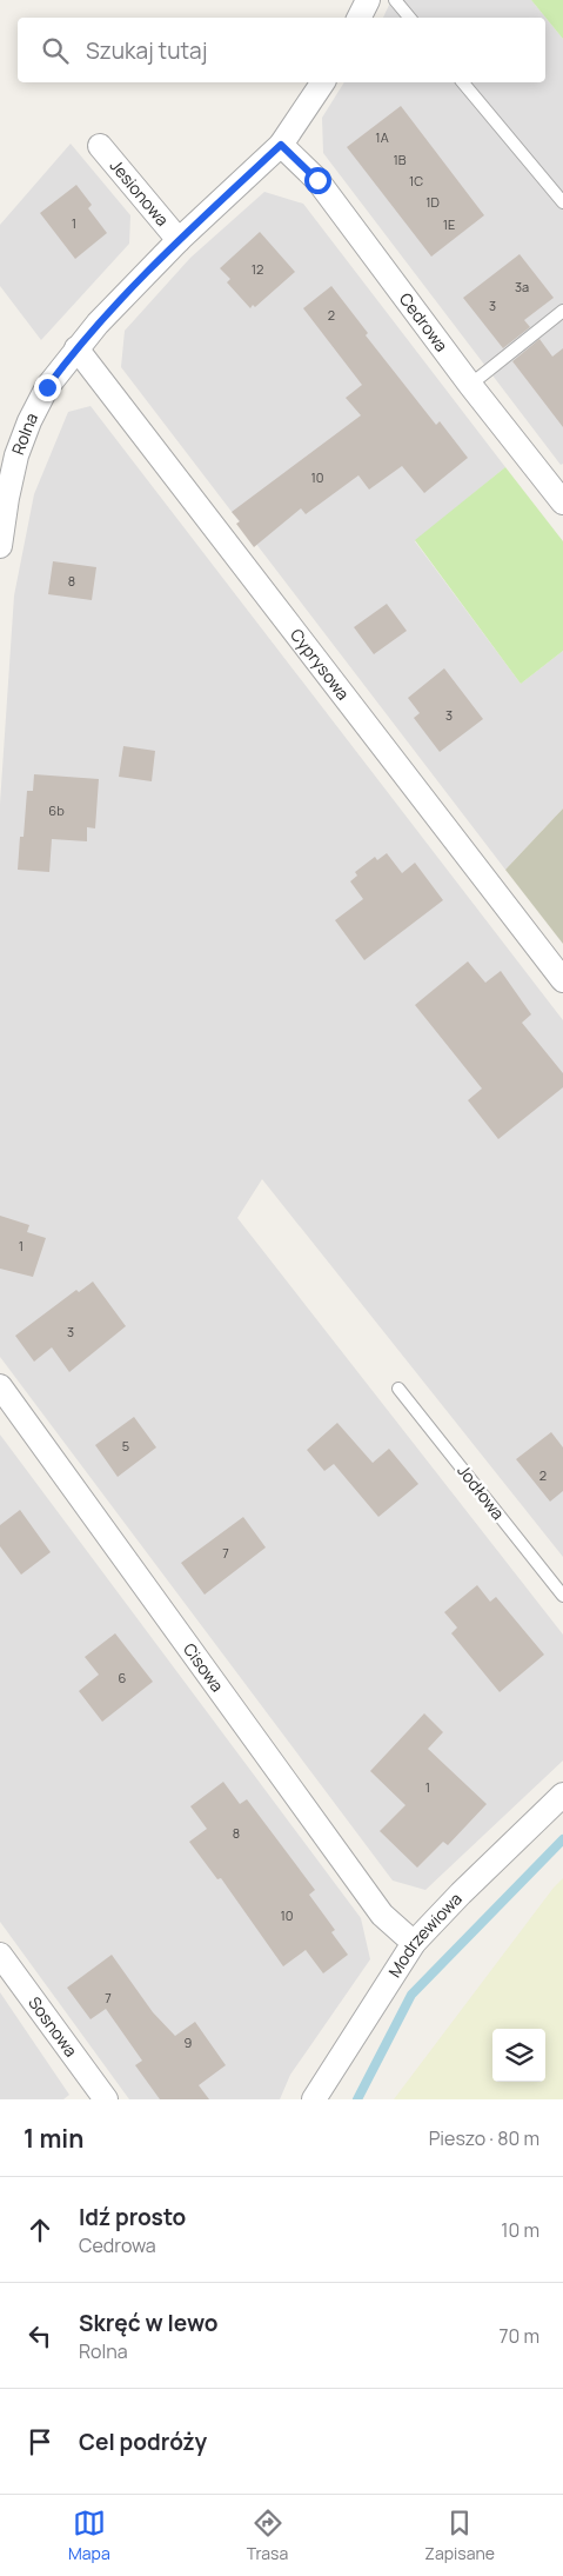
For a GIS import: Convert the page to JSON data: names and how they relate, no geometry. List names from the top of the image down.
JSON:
{
  "streets": {
    "street": [
      "Jesionowa",
      "Cedrowa",
      "Rolna",
      "Cyprysowa",
      "Cisowa",
      "Modrzewiowa",
      "Sosnowa"
    ],
    "lane": ["Jodłowa"]
  },
  "crossings": [
    ["Jesionowa", "Rolna"],
    ["Cedrowa", "Rolna"],
    ["Rolna", "Cyprysowa"],
    ["Cisowa", "Modrzewiowa"]
  ],
  "house_numbers": [
    "1A",
    "1B",
    "1C",
    "1D",
    "1",
    "1E",
    "12",
    "3a",
    "3",
    "2",
    "10",
    "8",
    "3",
    "6b",
    "1",
    "3",
    "5",
    "2",
    "7",
    "6",
    "1",
    "8",
    "10",
    "7",
    "9"
  ],
  "page": {
    "search": "Szukaj tutaj",
    "heading": ["1 min", "Pieszo · 80 m"],
    "list": [
      ["Idź prosto", "Cedrowa", "10 m"],
      ["Skręć w lewo", "Rolna", "70 m"],
      "Cel podróży"
    ],
    "nav": ["Mapa", "Trasa", "Zapisane"]
  }
}
